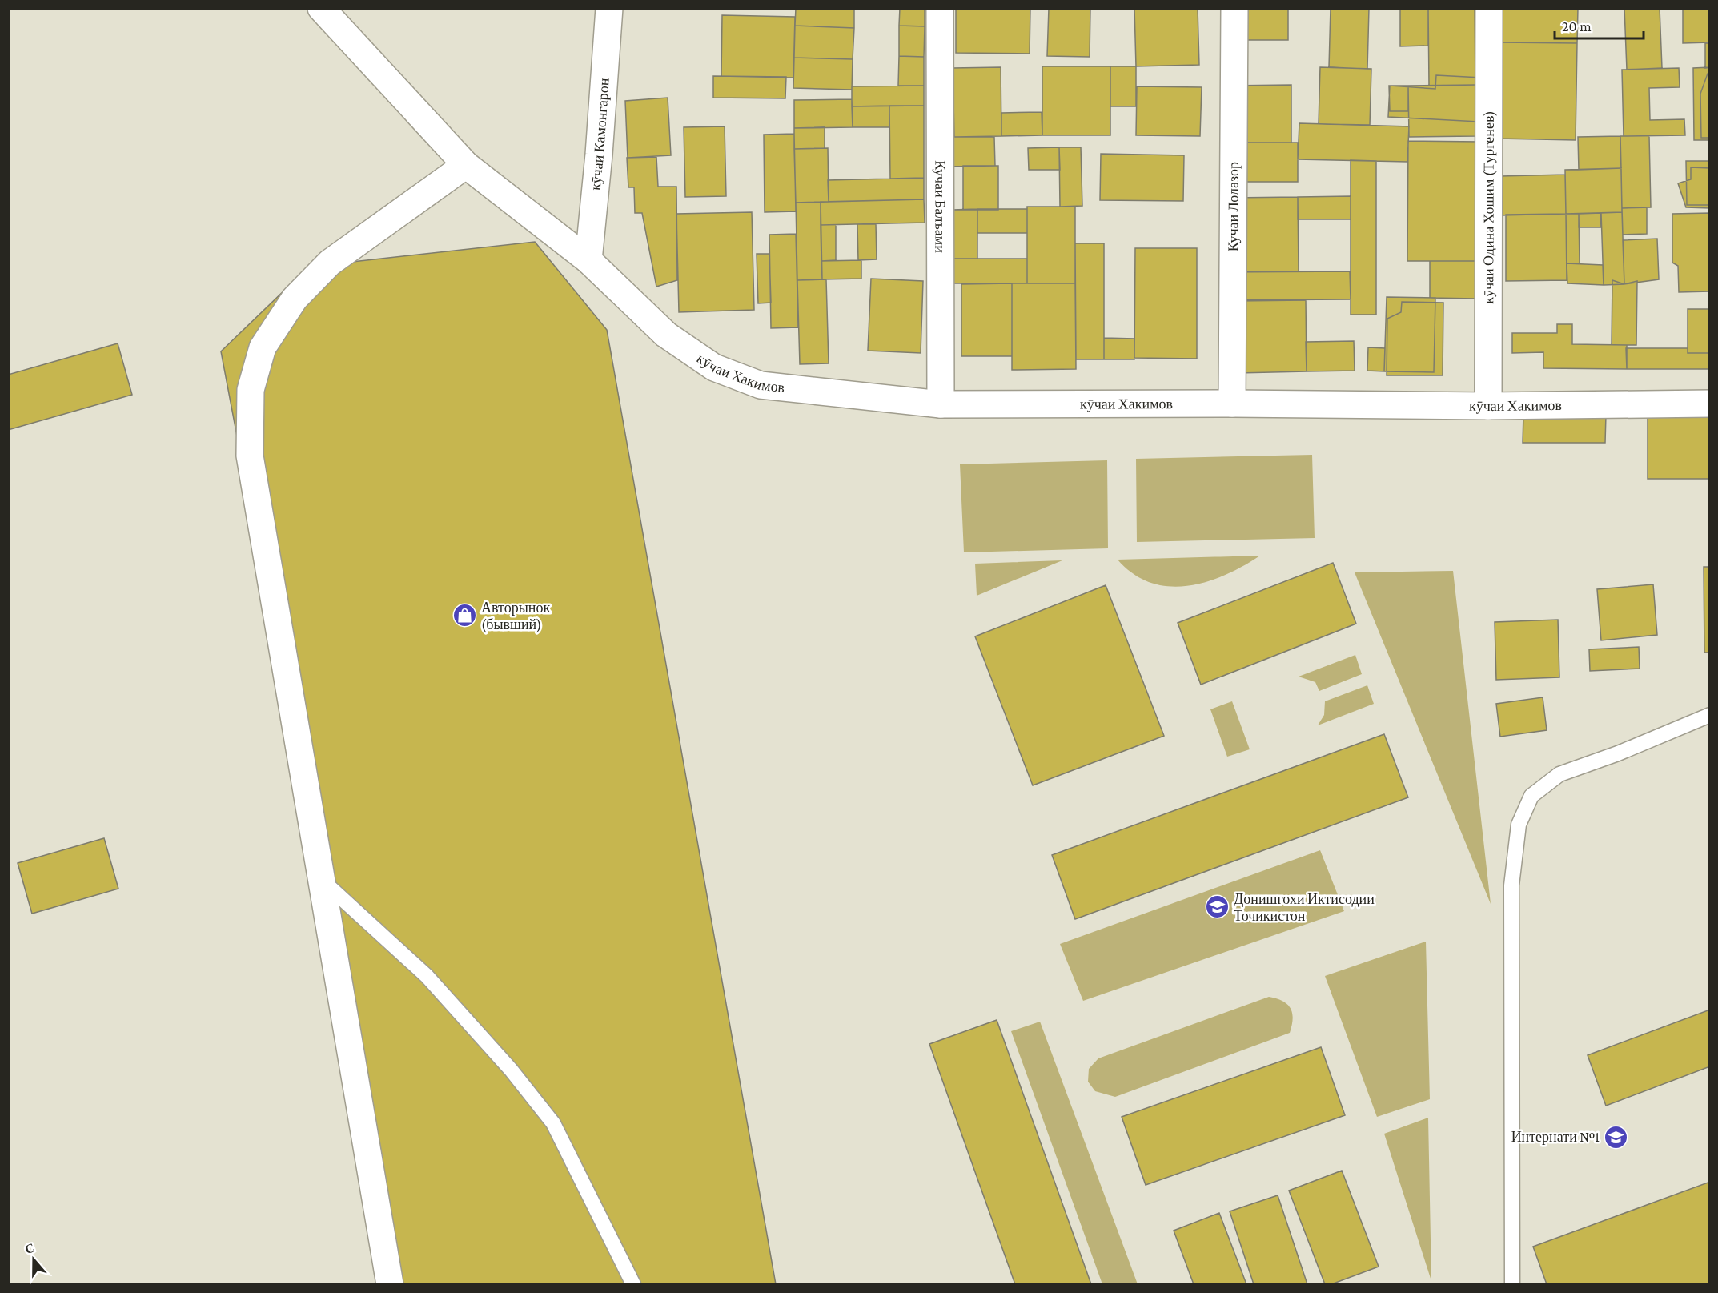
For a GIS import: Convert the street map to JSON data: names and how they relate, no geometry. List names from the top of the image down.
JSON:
{
  "streets": {
    "street": [
      "кӯчаи Камонгарон",
      "Кучаи Лолазор",
      "Кучаи Балъами",
      "кӯчаи Одина Хошим (Тургенев)",
      "кӯчаи Хакимов"
    ]
  },
  "crossings": [
    ["кӯчаи Камонгарон", "кӯчаи Хакимов"],
    ["Кучаи Лолазор", "кӯчаи Хакимов"],
    ["Кучаи Балъами", "кӯчаи Хакимов"],
    ["кӯчаи Одина Хошим (Тургенев)", "кӯчаи Хакимов"]
  ],
  "places": {
    "shop": ["Авторынок (бывший)"],
    "school or university": ["Донишгохи Иктисодии Точикистон", "Интернати №1"]
  },
  "scale_bar": "20 m",
  "north": "top"
}
